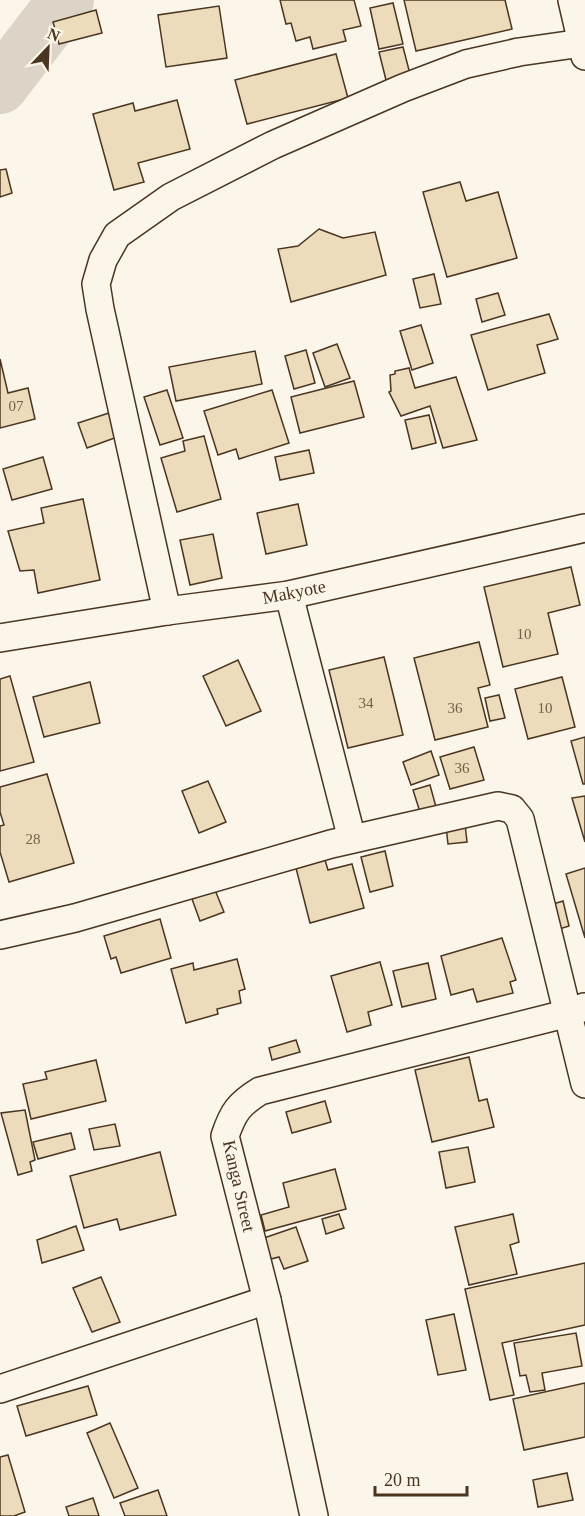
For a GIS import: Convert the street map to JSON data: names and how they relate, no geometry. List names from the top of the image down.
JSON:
{
  "streets": {
    "street": ["Makyote", "Kanga Street"]
  },
  "house_numbers": [
    "07",
    "10",
    "34",
    "36",
    "10",
    "36",
    "28"
  ],
  "scale_bar": "20 m",
  "north": "top right"
}
